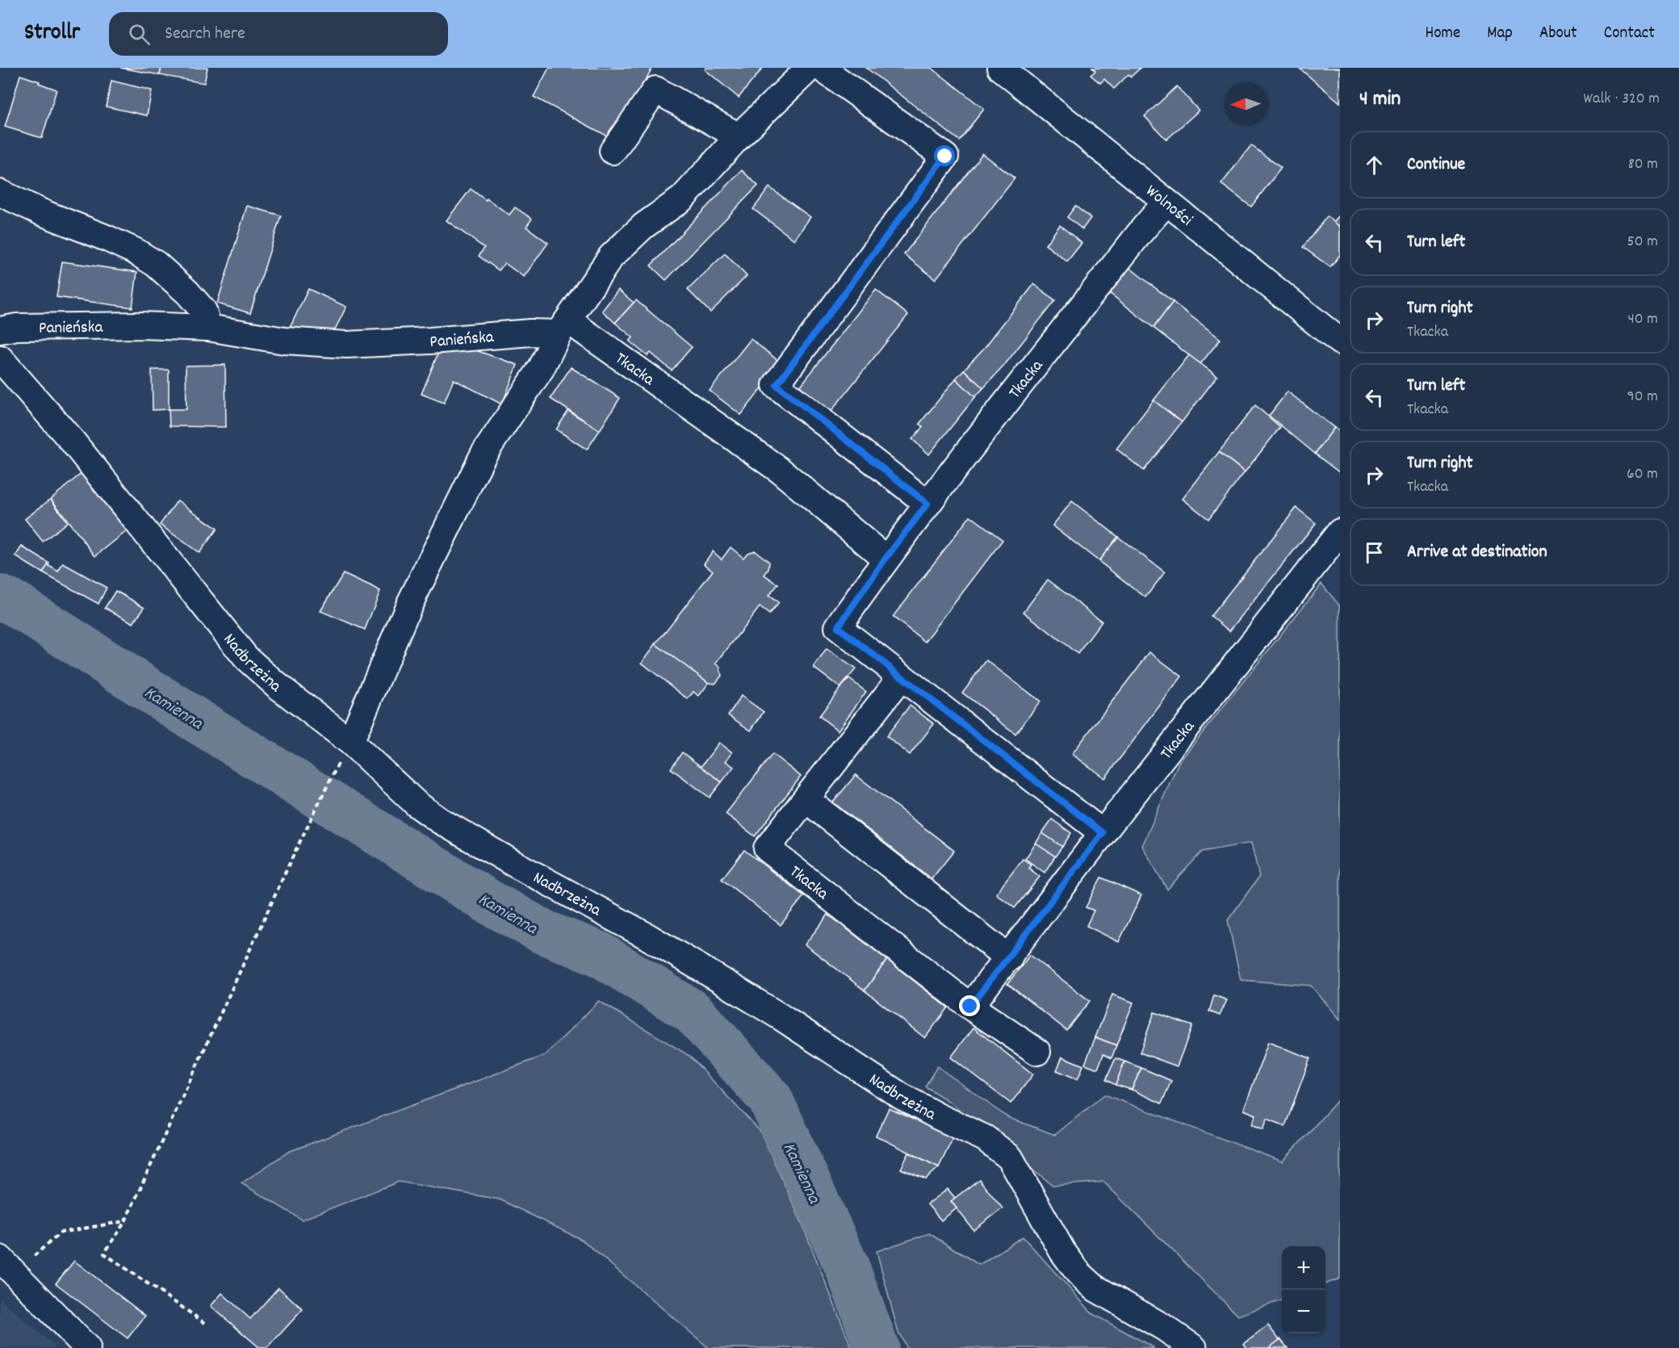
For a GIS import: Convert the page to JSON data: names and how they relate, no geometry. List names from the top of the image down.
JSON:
{
  "streets": {
    "street": [
      "Wolności",
      "Panieńska",
      "Tkacka",
      "Nadbrzeżna"
    ]
  },
  "crossings": [
    ["Wolności", "Tkacka"],
    ["Panieńska", "Tkacka"]
  ],
  "water": ["Kamienna"],
  "north": "left",
  "page": {
    "header": "Strollr",
    "search": "Search here",
    "nav": [
      "Home",
      "Map",
      "About",
      "Contact"
    ],
    "heading": ["4 min", "Walk · 320 m"],
    "list": [
      ["Continue", "80 m"],
      ["Turn left", "50 m"],
      ["Turn right", "Tkacka", "40 m"],
      ["Turn left", "Tkacka", "90 m"],
      ["Turn right", "Tkacka", "60 m"],
      "Arrive at destination"
    ],
    "map_buttons": ["+", "−"]
  }
}
